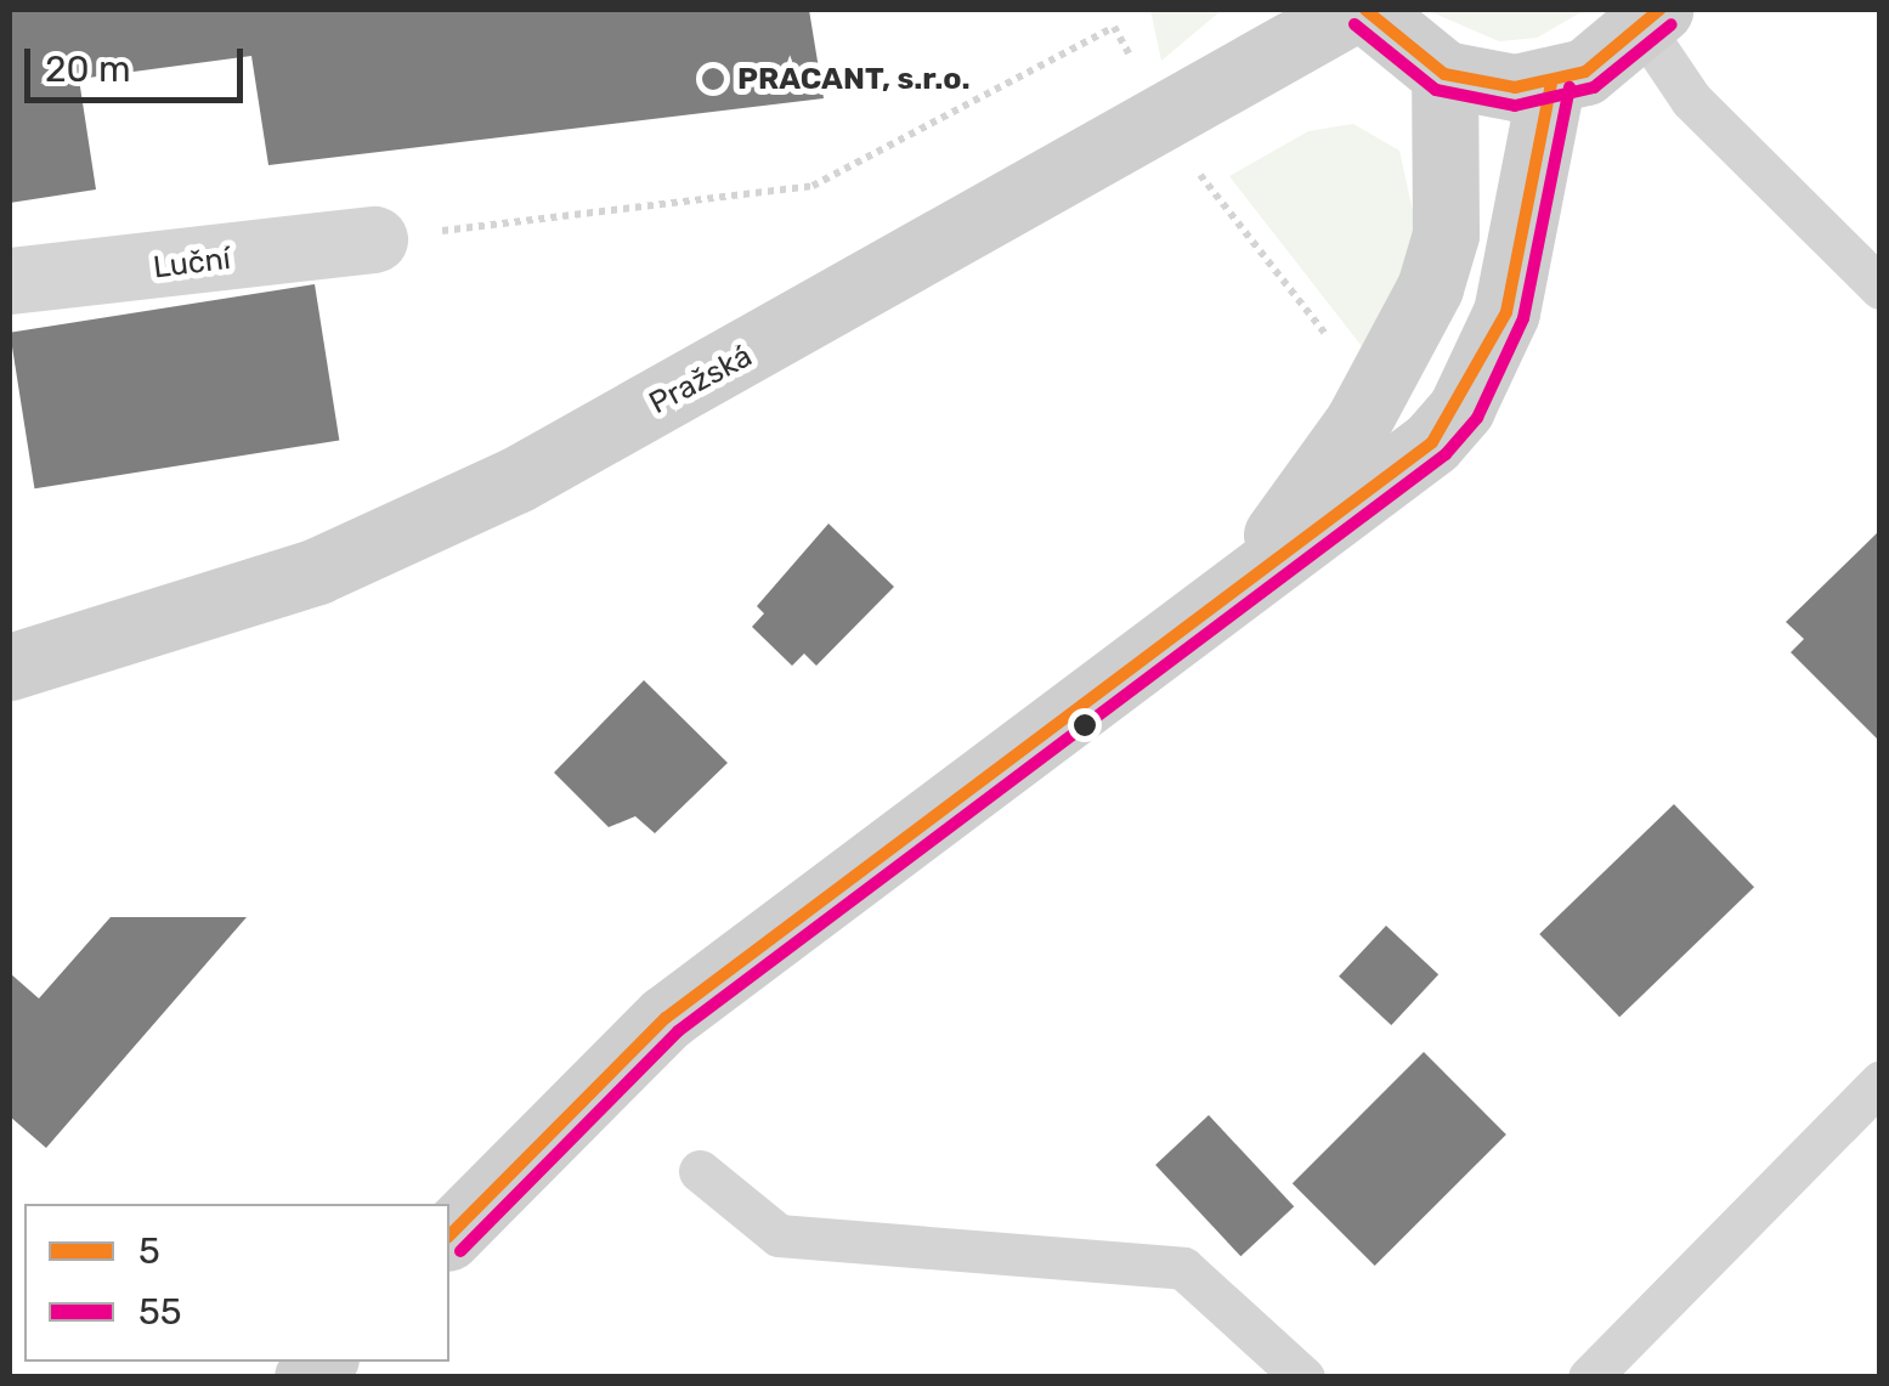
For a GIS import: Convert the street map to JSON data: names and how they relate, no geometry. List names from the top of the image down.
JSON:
{
  "streets": {
    "street": ["Luční", "Pražská"]
  },
  "places": ["PRACANT, s.r.o."],
  "lines": ["transit line 5", "transit line 55"],
  "legend": ["5", "55"],
  "scale_bar": "20 m"
}
